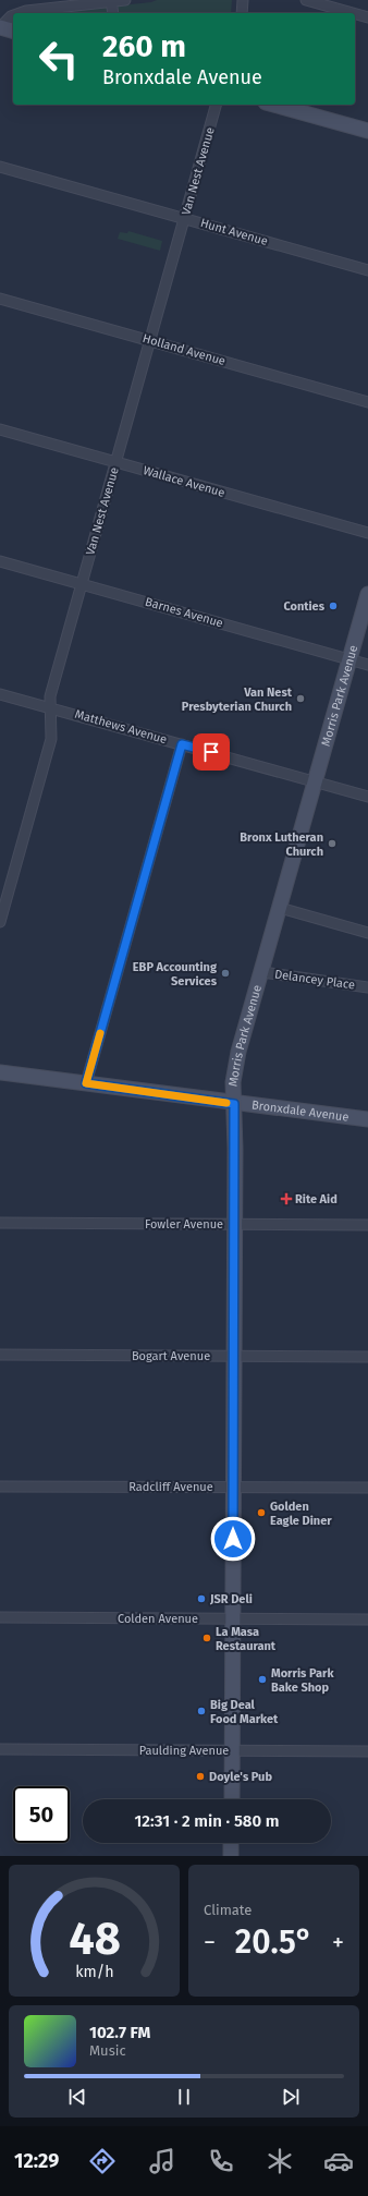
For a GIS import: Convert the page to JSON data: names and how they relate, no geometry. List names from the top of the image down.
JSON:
{
  "streets": {
    "main road": ["Morris Park Avenue", "Bronxdale Avenue"],
    "street": [
      "Van Nest Avenue",
      "Hunt Avenue",
      "Holland Avenue",
      "Wallace Avenue",
      "Barnes Avenue",
      "Matthews Avenue",
      "Delancey Place",
      "Fowler Avenue",
      "Bogart Avenue",
      "Radcliff Avenue",
      "Colden Avenue",
      "Paulding Avenue"
    ]
  },
  "crossings": [
    ["Van Nest Avenue", "Hunt Avenue"],
    ["Van Nest Avenue", "Holland Avenue"],
    ["Van Nest Avenue", "Wallace Avenue"],
    ["Van Nest Avenue", "Barnes Avenue"],
    ["Van Nest Avenue", "Matthews Avenue"],
    ["Barnes Avenue", "Morris Park Avenue"],
    ["Morris Park Avenue", "Matthews Avenue"],
    ["Morris Park Avenue", "Delancey Place"],
    ["Morris Park Avenue", "Bronxdale Avenue"],
    ["Morris Park Avenue", "Fowler Avenue"],
    ["Morris Park Avenue", "Bogart Avenue"],
    ["Morris Park Avenue", "Radcliff Avenue"],
    ["Morris Park Avenue", "Colden Avenue"],
    ["Morris Park Avenue", "Paulding Avenue"]
  ],
  "places": {
    "other": [
      "Conties",
      "Van Nest Presbyterian Church",
      "Bronx Lutheran Church",
      "EBP Accounting Services",
      "Golden Eagle Diner",
      "JSR Deli",
      "La Masa Restaurant",
      "Morris Park Bake Shop",
      "Big Deal Food Market",
      "Doyle's Pub"
    ],
    "health": ["Rite Aid"]
  },
  "page": {
    "turn": ["260 m", "Bronxdale Avenue"],
    "limit": "50",
    "trip": "12:31 · 2 min · 580 m",
    "tile": "Climate",
    "heat": ["−", "20.5°", "+"],
    "song": ["102.7 FM", "Music"],
    "tabs": "12:29",
    "gauge": ["48", "km/h"]
  }
}
